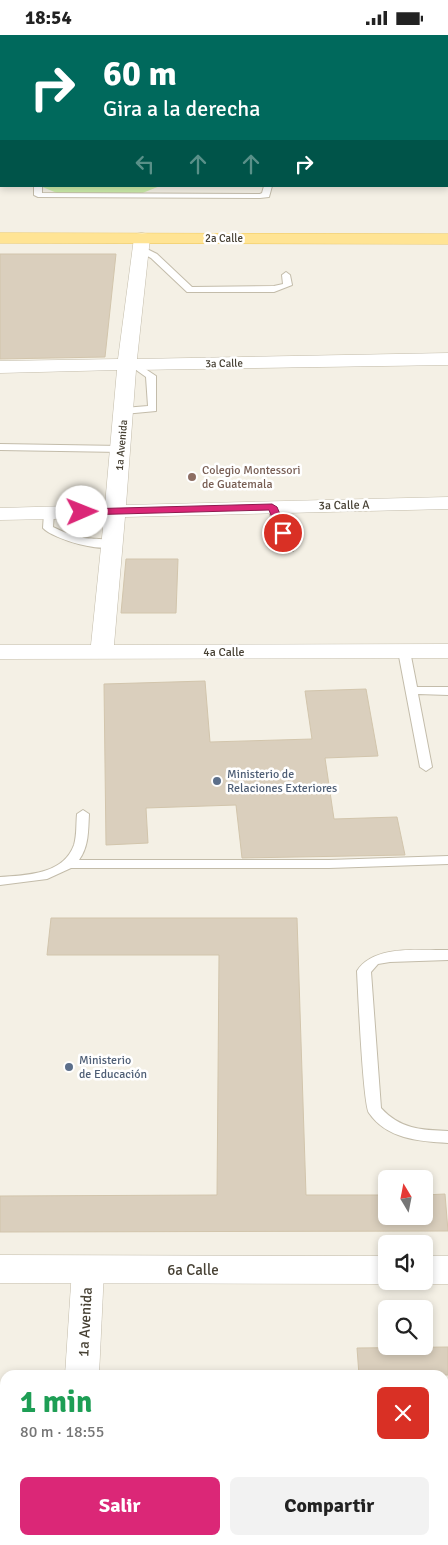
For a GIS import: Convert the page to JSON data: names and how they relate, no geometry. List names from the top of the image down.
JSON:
{
  "streets": {
    "main road": ["2a Calle"],
    "street": [
      "3a Calle",
      "1a Avenida",
      "3a Calle A",
      "4a Calle",
      "6a Calle"
    ]
  },
  "crossings": [
    ["2a Calle", "1a Avenida"],
    ["3a Calle", "1a Avenida"],
    ["1a Avenida", "3a Calle A"],
    ["1a Avenida", "4a Calle"],
    ["1a Avenida", "6a Calle"]
  ],
  "places": ["Colegio Montessori de Guatemala", "Ministerio de Relaciones Exteriores", "Ministerio de Educación"],
  "north": "top",
  "page": {
    "status": "18:54",
    "turn": ["60 m", "Gira a la derecha"],
    "heading": ["1 min", "80 m · 18:55"],
    "buttons": ["Salir", "Compartir"]
  }
}
